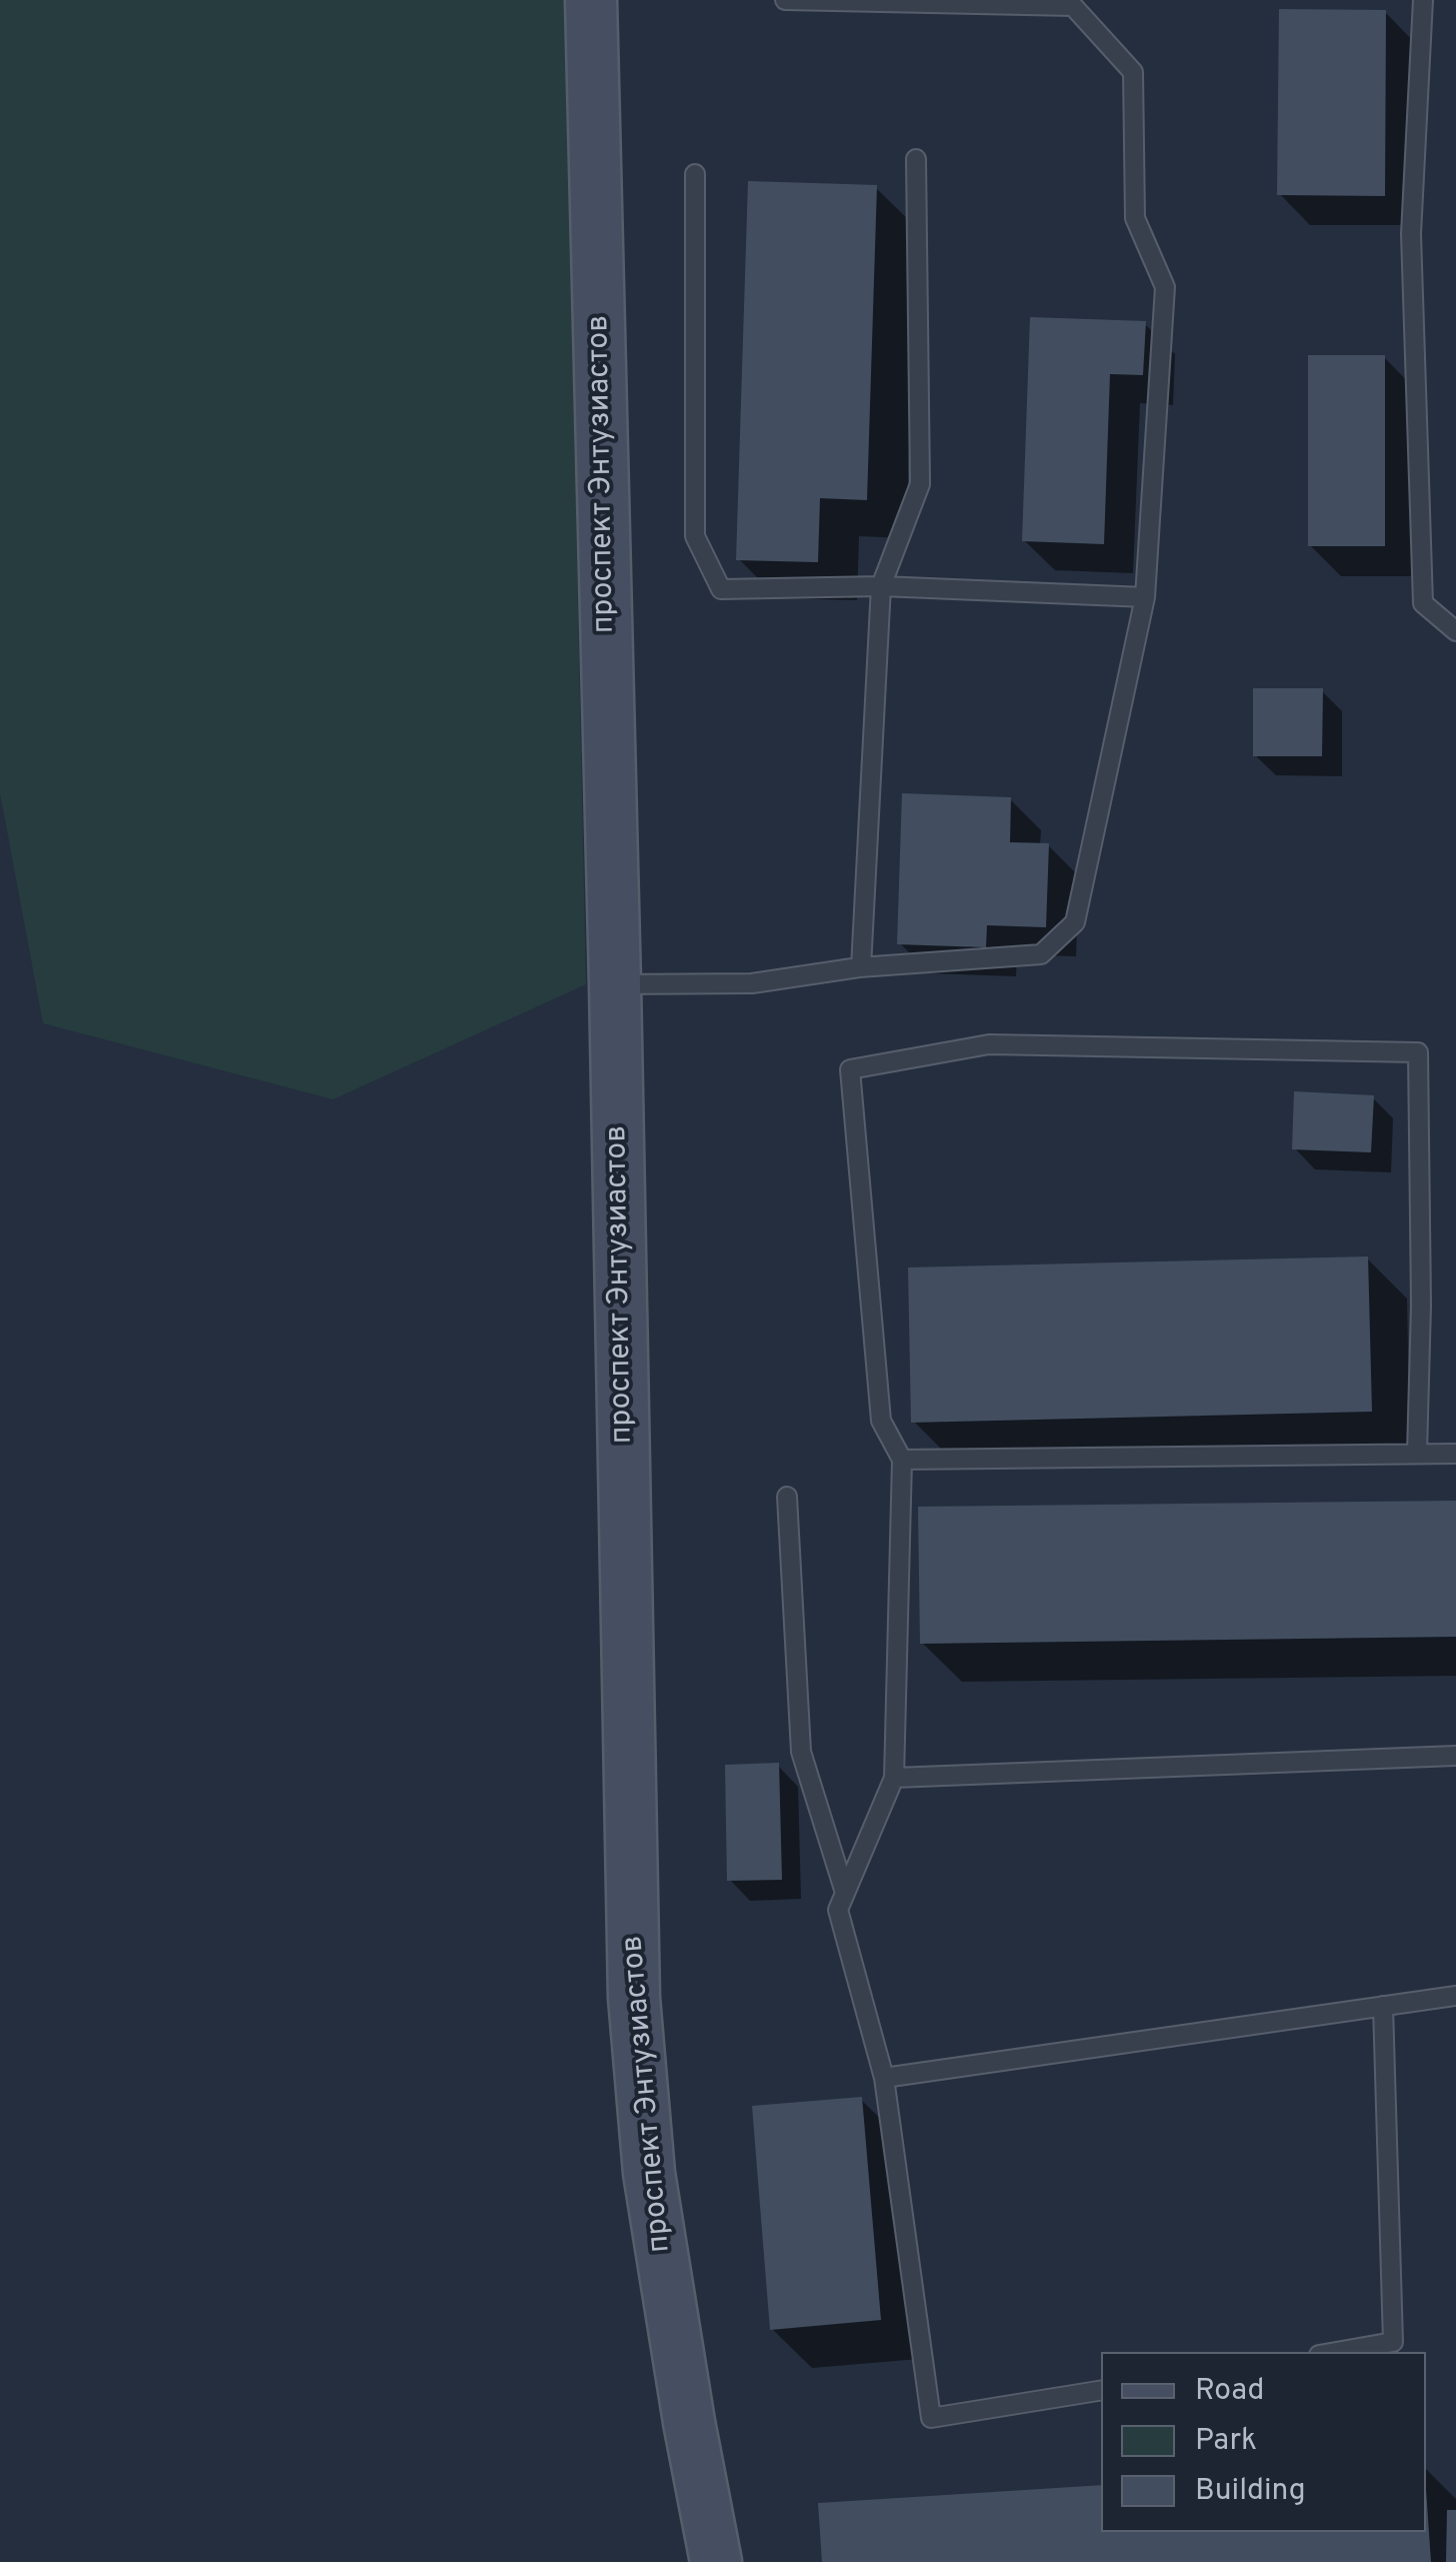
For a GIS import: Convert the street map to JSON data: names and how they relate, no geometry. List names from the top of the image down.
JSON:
{
  "streets": {
    "street": ["проспект Энтузиастов"]
  },
  "legend": ["Road", "Park", "Building"]
}
